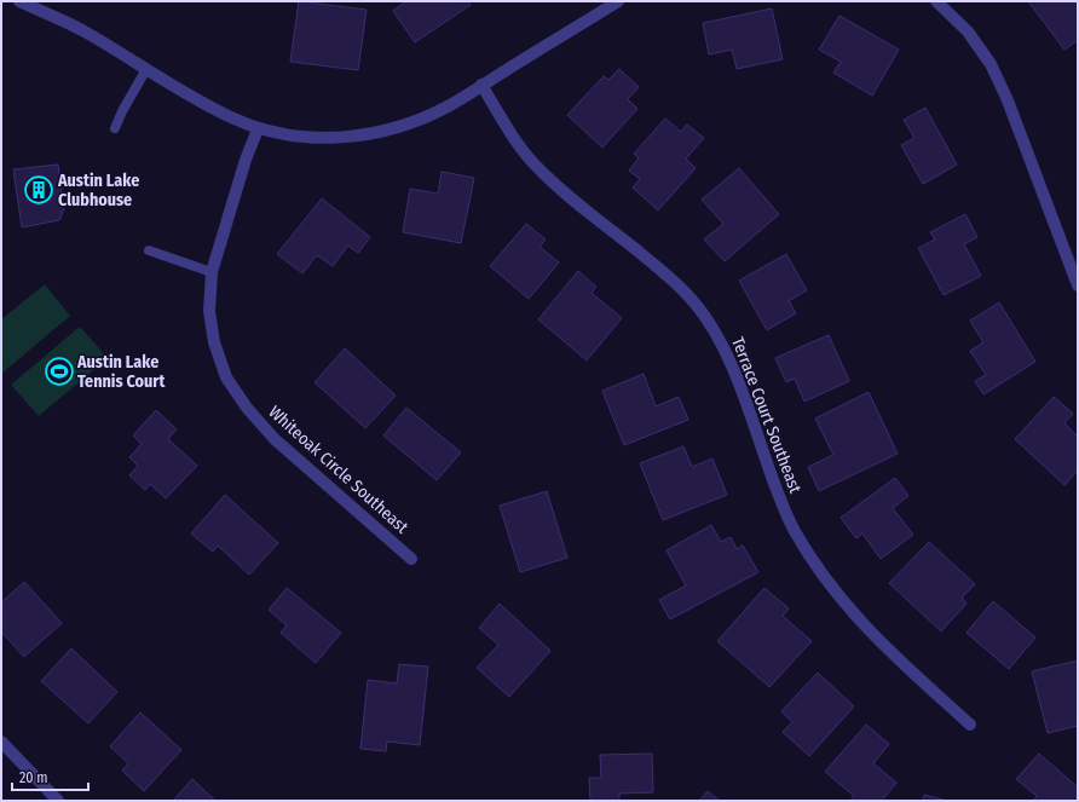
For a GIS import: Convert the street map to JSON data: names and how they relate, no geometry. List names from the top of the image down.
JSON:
{
  "streets": {
    "street": ["Terrace Court Southeast", "Whiteoak Circle Southeast"]
  },
  "places": {
    "building": ["Austin Lake Clubhouse"],
    "sports": ["Austin Lake Tennis Court"]
  },
  "scale_bar": "20 m"
}
